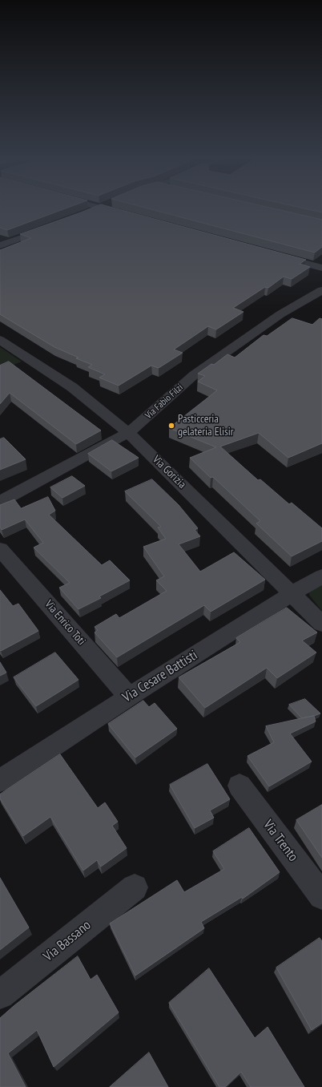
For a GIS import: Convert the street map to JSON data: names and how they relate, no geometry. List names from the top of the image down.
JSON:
{
  "streets": {
    "street": [
      "Via Fabio Filzi",
      "Via Gorizia",
      "Via Enrico Toti",
      "Via Cesare Battisti",
      "Via Trento",
      "Via Bassano"
    ]
  },
  "crossings": [
    ["Via Fabio Filzi", "Via Gorizia"],
    ["Via Gorizia", "Via Cesare Battisti"],
    ["Via Enrico Toti", "Via Cesare Battisti"]
  ],
  "places": ["Pasticceria gelateria Elisir"]
}
